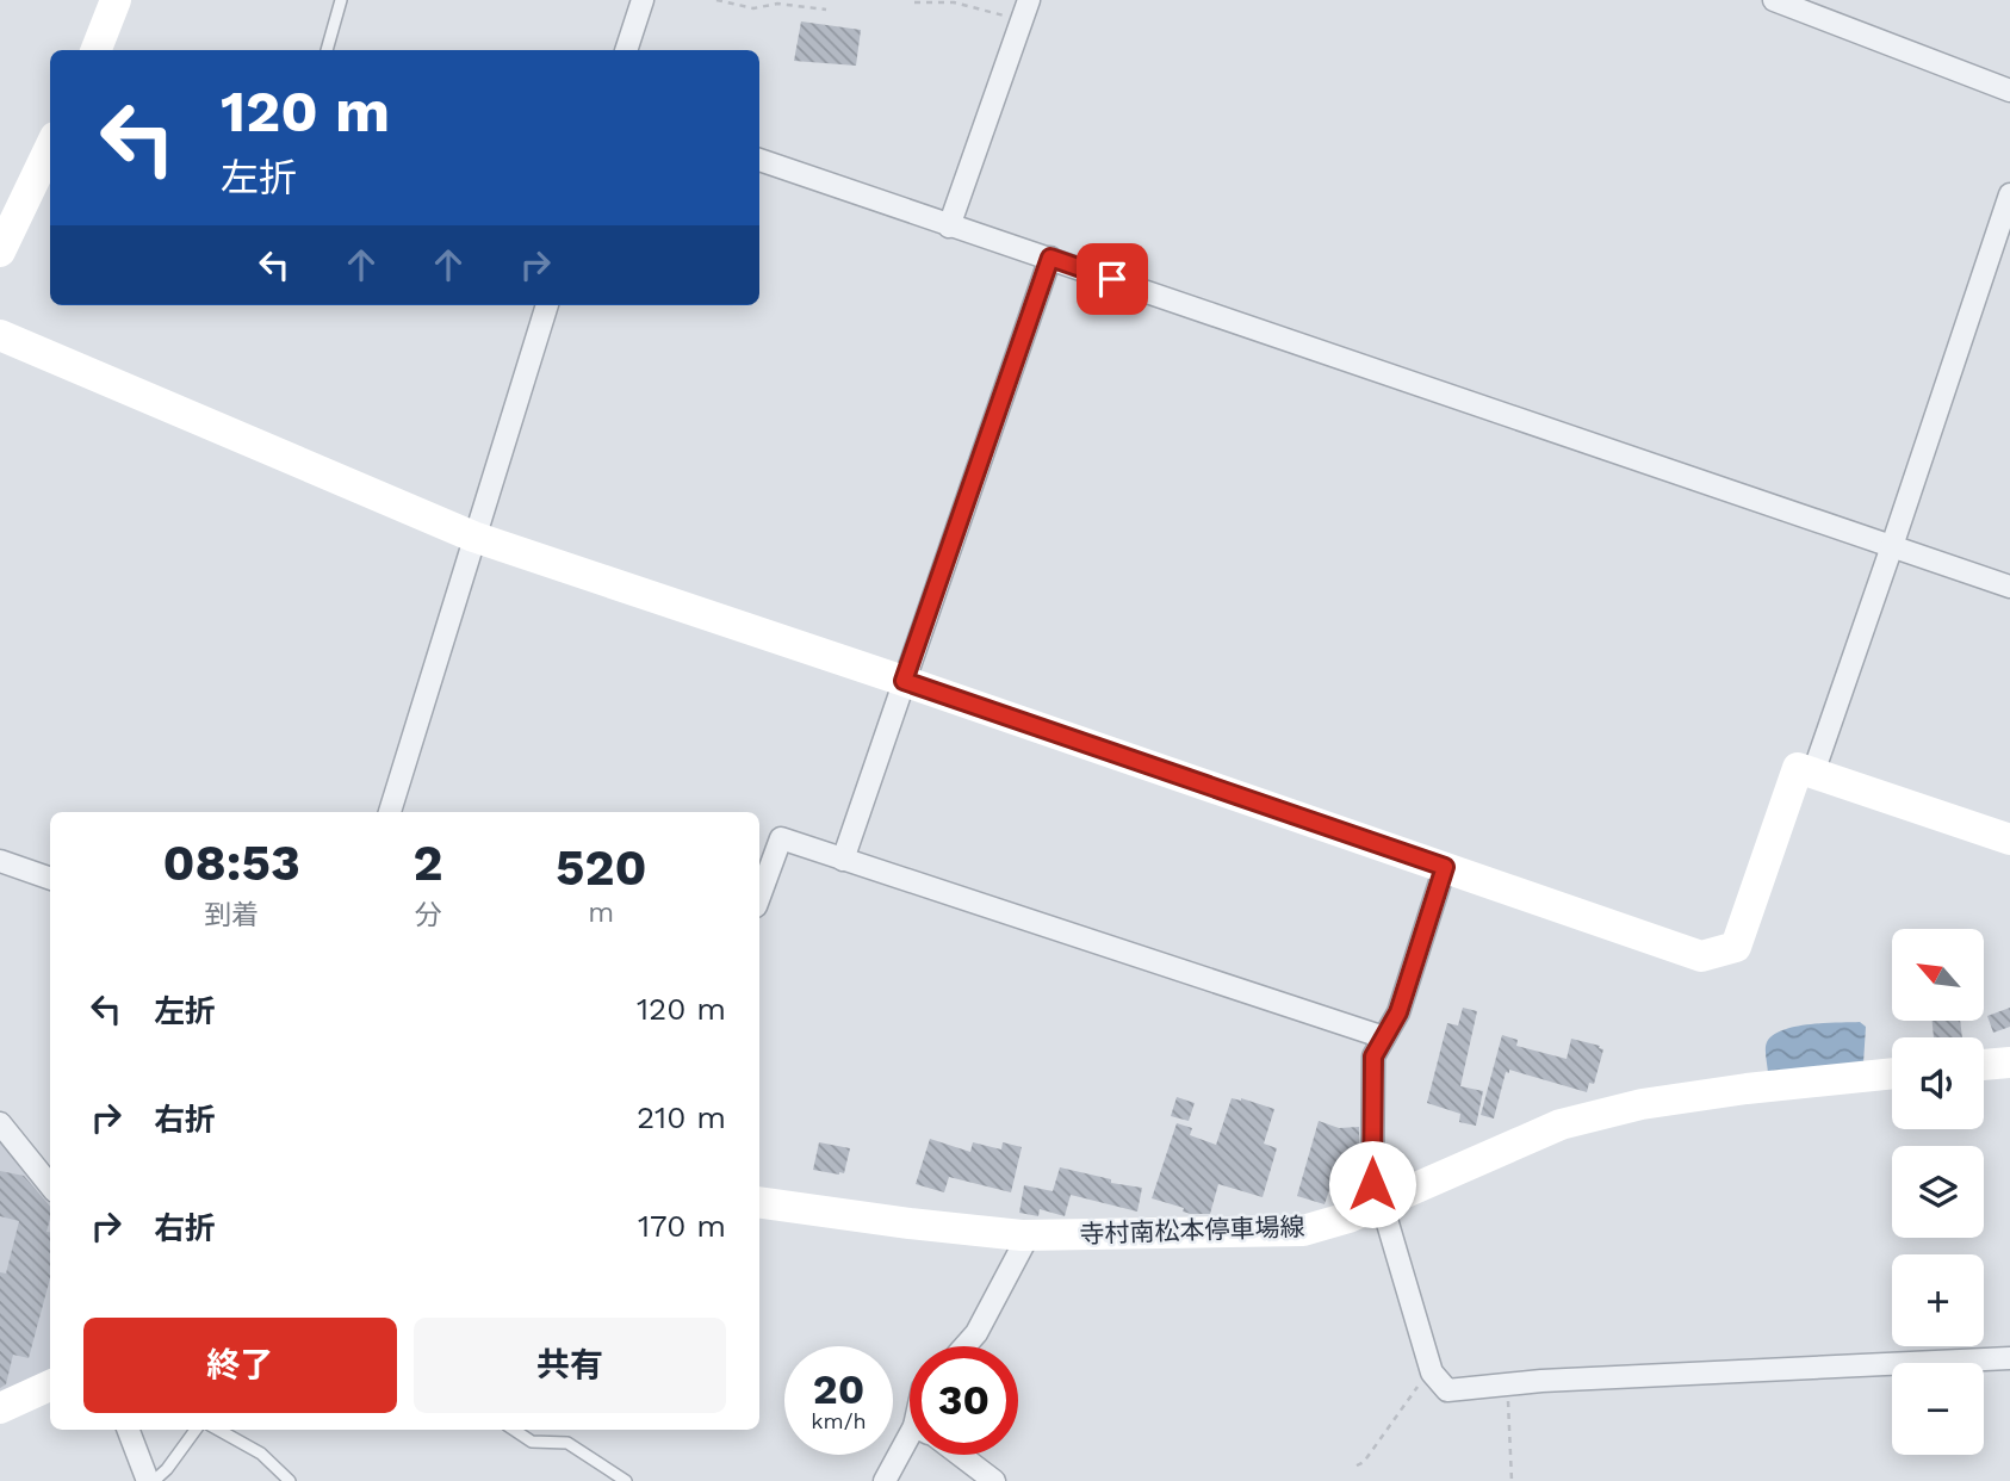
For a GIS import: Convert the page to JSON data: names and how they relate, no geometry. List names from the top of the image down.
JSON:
{
  "streets": {
    "street": ["寺村南松本停車場線"]
  },
  "north": "top left",
  "page": {
    "turn": ["120 m", "左折"],
    "eta": [
      "08:53",
      "到着",
      "2",
      "分",
      "520",
      "m"
    ],
    "map_buttons": ["+", "−"],
    "list": [
      {
        "name": "左折",
        "value": "120 m"
      },
      {
        "name": "右折",
        "value": "210 m"
      },
      {
        "name": "右折",
        "value": "170 m"
      }
    ],
    "buttons": ["終了", "共有"],
    "speed": "20 km/h",
    "limit": "30"
  }
}
